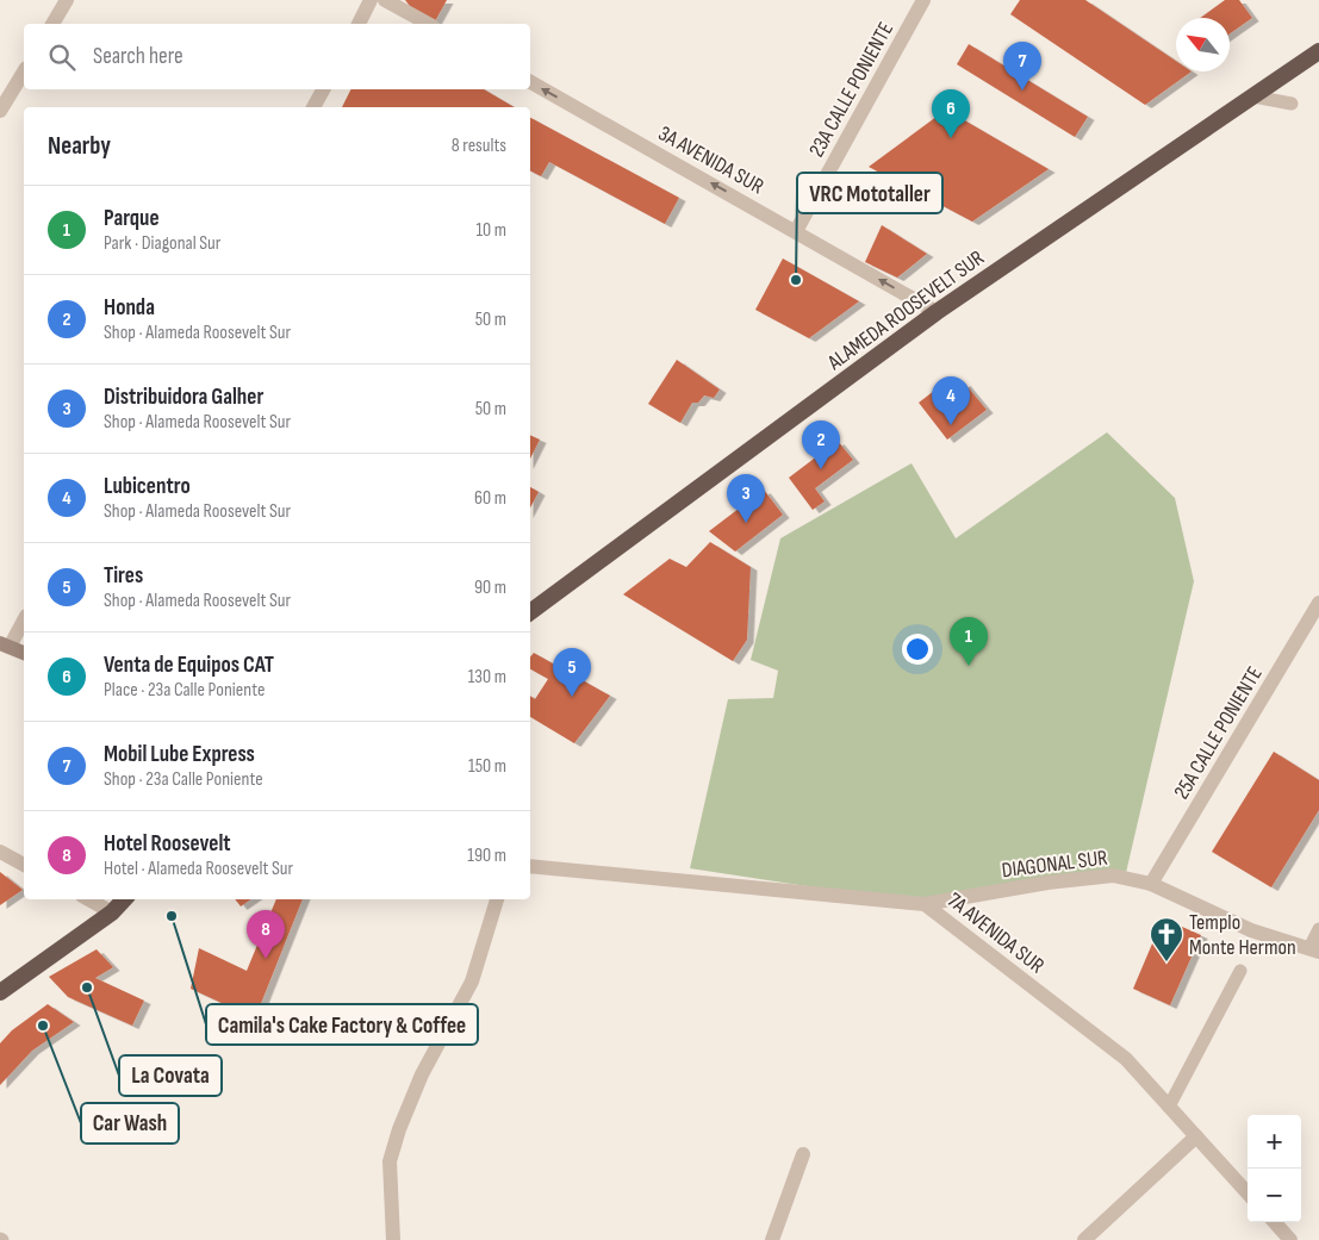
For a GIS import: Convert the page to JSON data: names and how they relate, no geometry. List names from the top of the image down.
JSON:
{
  "streets": {
    "highway": ["ALAMEDA ROOSEVELT SUR"],
    "street": [
      "23A CALLE PONIENTE",
      "3A AVENIDA SUR",
      "25A CALLE PONIENTE",
      "DIAGONAL SUR",
      "7A AVENIDA SUR"
    ]
  },
  "crossings": [
    ["23A CALLE PONIENTE", "3A AVENIDA SUR"],
    ["3A AVENIDA SUR", "ALAMEDA ROOSEVELT SUR"],
    ["25A CALLE PONIENTE", "DIAGONAL SUR"],
    ["DIAGONAL SUR", "7A AVENIDA SUR"]
  ],
  "one_way": ["3A AVENIDA SUR"],
  "places": {
    "other": [
      "VRC Mototaller",
      "Camila's Cake Factory & Coffee",
      "La Covata",
      "Car Wash"
    ],
    "church": ["Templo Monte Hermon"]
  },
  "north": "top left",
  "page": {
    "search": "Search here",
    "pins": [
      "7",
      "6",
      "4",
      "2",
      "3",
      "1",
      "5",
      "8"
    ],
    "heading": ["Nearby", "8 results"],
    "list": [
      {
        "mark": "1",
        "name": "Parque",
        "note": "Park · Diagonal Sur",
        "value": "10 m"
      },
      {
        "mark": "2",
        "name": "Honda",
        "note": "Shop · Alameda Roosevelt Sur",
        "value": "50 m"
      },
      {
        "mark": "3",
        "name": "Distribuidora Galher",
        "note": "Shop · Alameda Roosevelt Sur",
        "value": "50 m"
      },
      {
        "mark": "4",
        "name": "Lubicentro",
        "note": "Shop · Alameda Roosevelt Sur",
        "value": "60 m"
      },
      {
        "mark": "5",
        "name": "Tires",
        "note": "Shop · Alameda Roosevelt Sur",
        "value": "90 m"
      },
      {
        "mark": "6",
        "name": "Venta de Equipos CAT",
        "note": "Place · 23a Calle Poniente",
        "value": "130 m"
      },
      {
        "mark": "7",
        "name": "Mobil Lube Express",
        "note": "Shop · 23a Calle Poniente",
        "value": "150 m"
      },
      {
        "mark": "8",
        "name": "Hotel Roosevelt",
        "note": "Hotel · Alameda Roosevelt Sur",
        "value": "190 m"
      }
    ],
    "map_buttons": ["+", "−"]
  }
}
